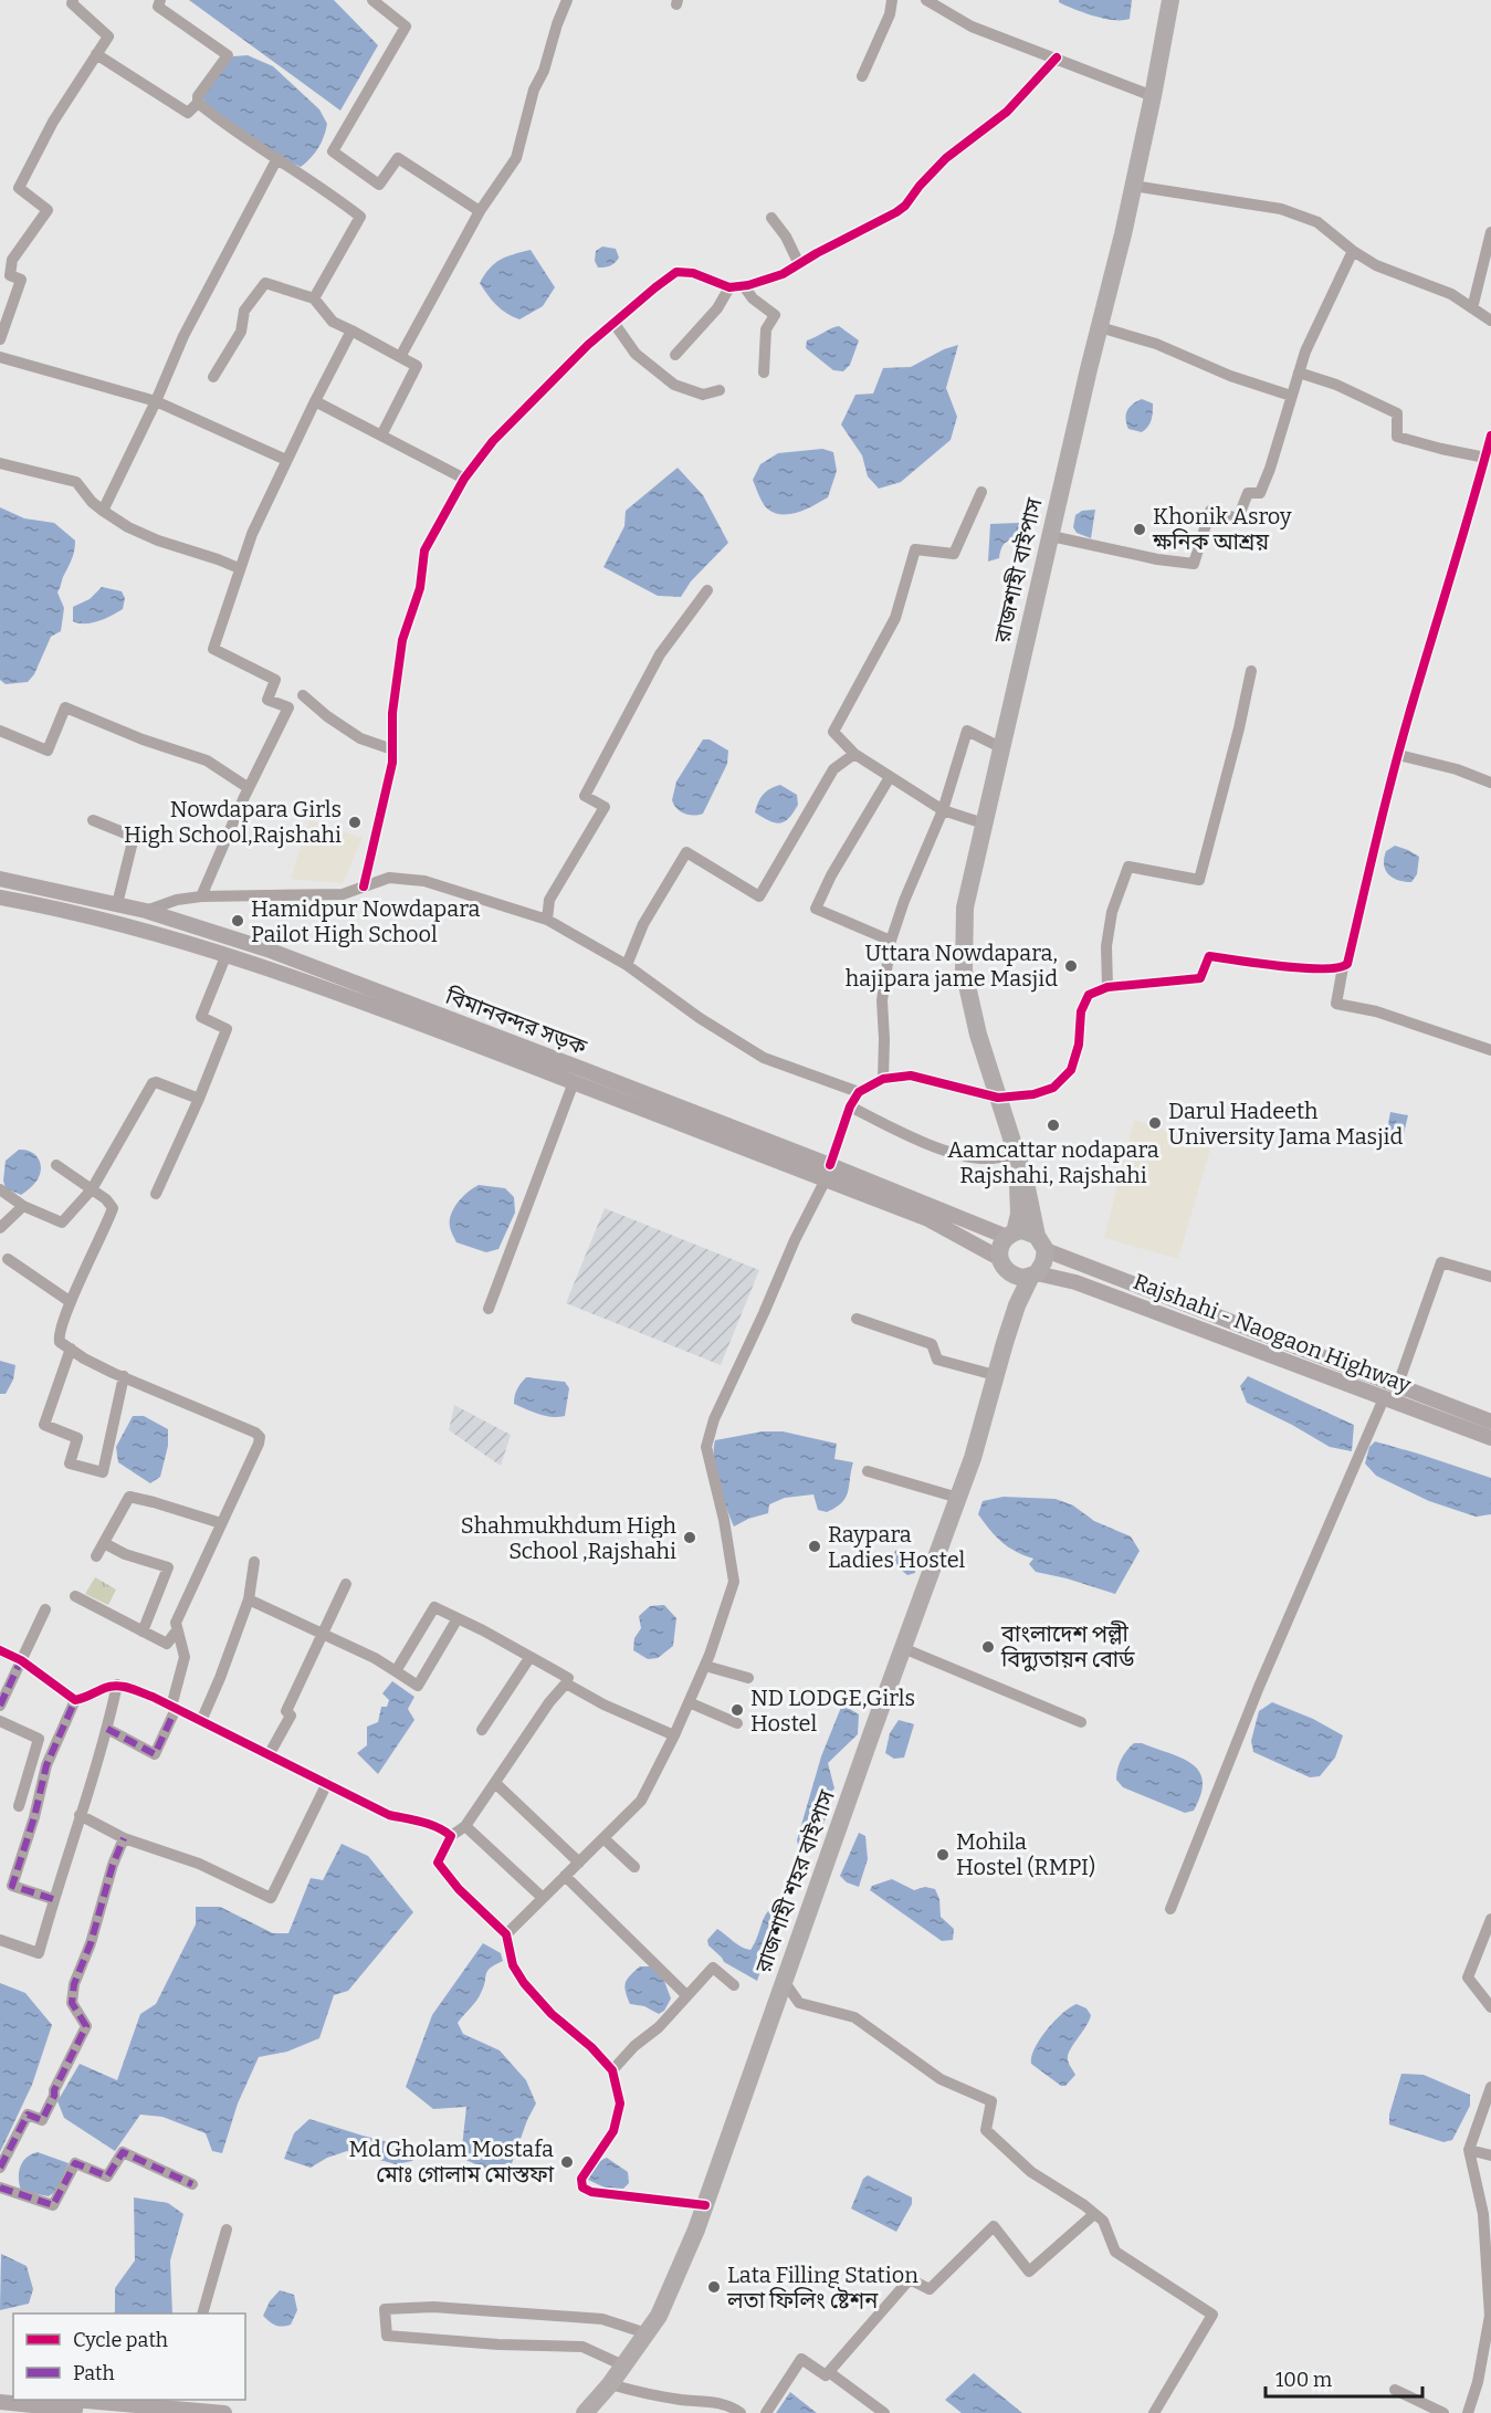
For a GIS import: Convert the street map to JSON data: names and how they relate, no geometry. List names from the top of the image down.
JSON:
{
  "streets": {
    "highway": ["রাজশাহী বাইপাস", "রাজশাহী শহর বাইপাস"],
    "main road": ["বিমানবন্দর সড়ক", "Rajshahi - Naogaon Highway"]
  },
  "crossings": [
    ["বিমানবন্দর সড়ক", "Rajshahi - Naogaon Highway"]
  ],
  "places": [
    "Khonik Asroy ক্ষনিক আশ্রয়",
    "Nowdapara Girls High School,Rajshahi",
    "Hamidpur Nowdapara Pailot High School",
    "Uttara Nowdapara, hajipara jame Masjid",
    "Darul Hadeeth University Jama Masjid",
    "Aamcattar nodapara Rajshahi, Rajshahi",
    "Shahmukhdum High School ,Rajshahi",
    "Raypara Ladies Hostel",
    "বাংলাদেশ পল্লী বিদ্যুতায়ন বোর্ড",
    "ND LODGE,Girls Hostel",
    "Mohila Hostel (RMPI)",
    "Md Gholam Mostafa মোঃ গোলাম মোস্তফা",
    "Lata Filling Station লতা ফিলিং ষ্টেশন"
  ],
  "legend": ["Cycle path", "Path"],
  "scale_bar": "100 m"
}
